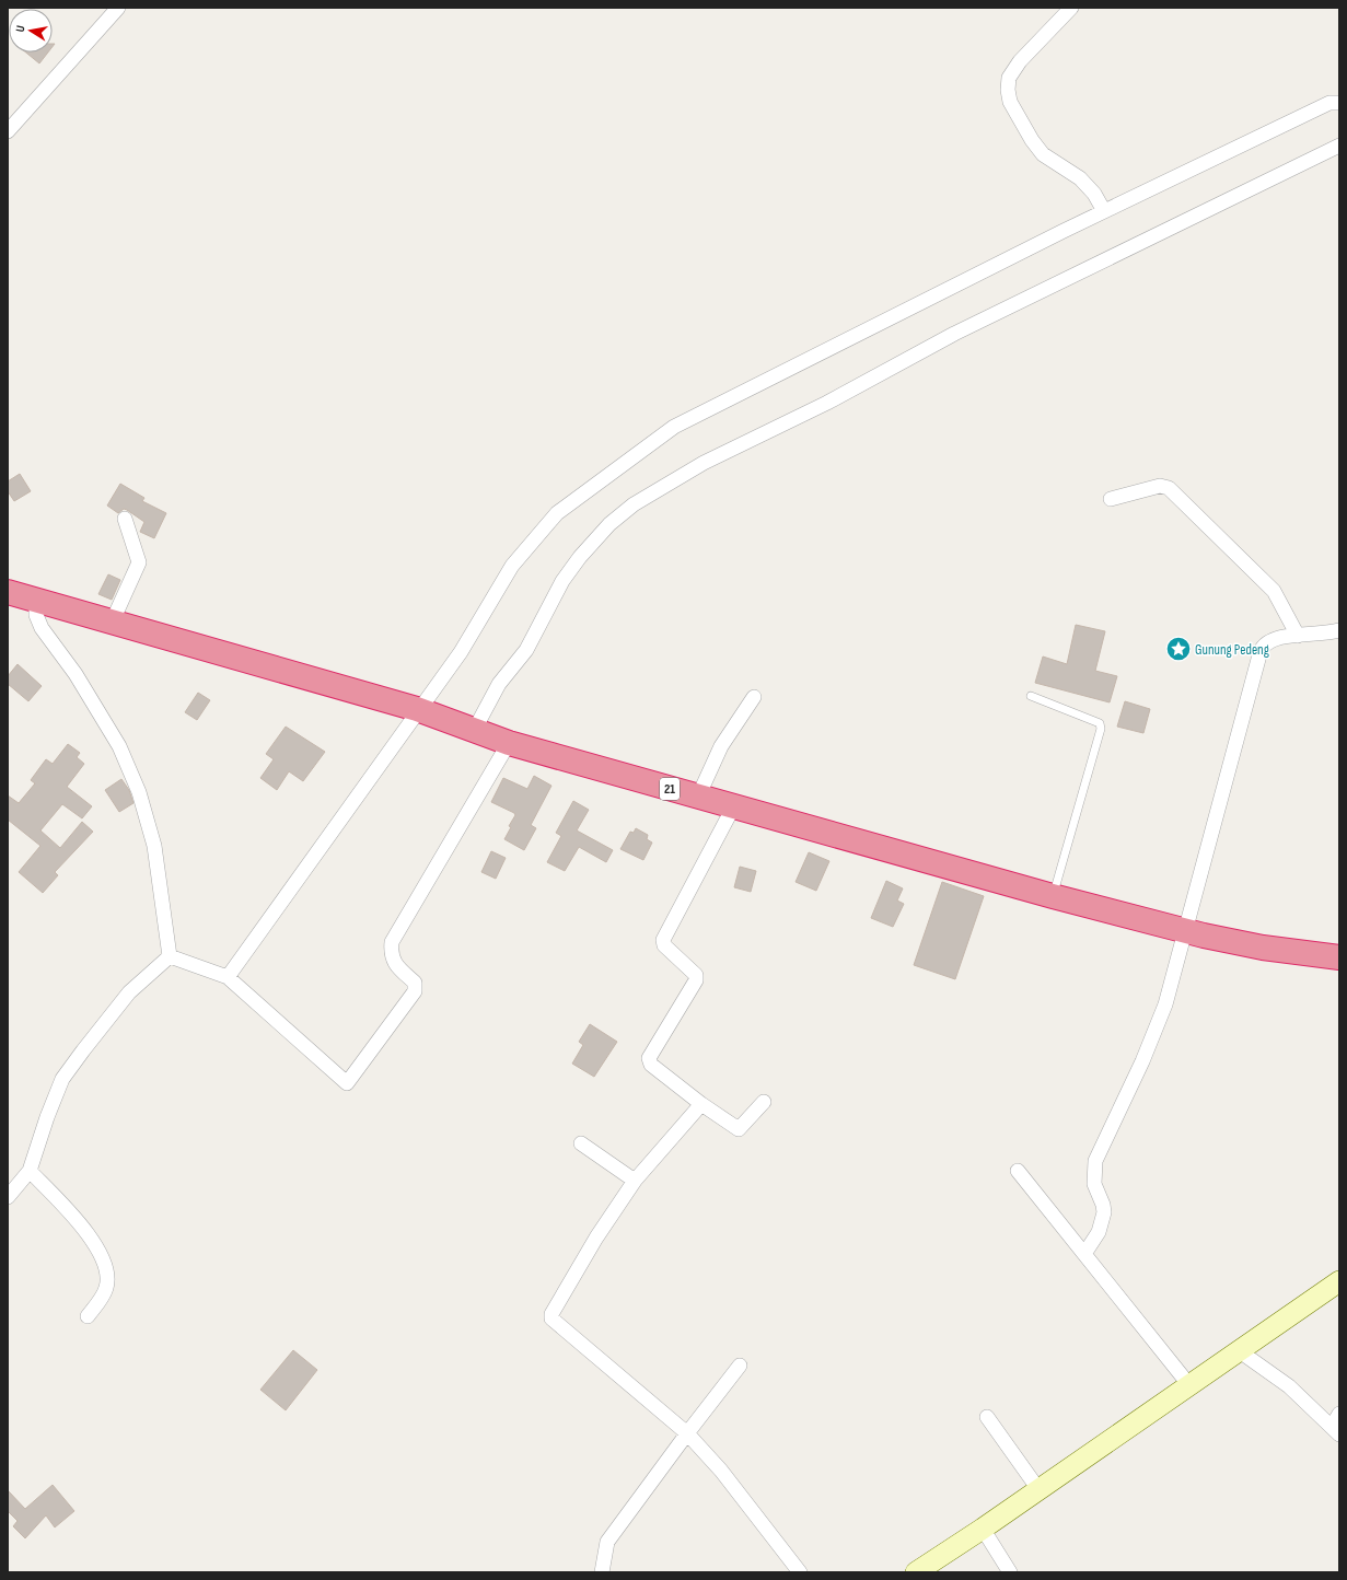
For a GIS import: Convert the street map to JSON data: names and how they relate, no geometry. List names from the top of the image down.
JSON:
{
  "streets": {
    "highway": ["21"]
  },
  "places": {
    "place": ["Gunung Pedeng"]
  },
  "north": "left"
}
